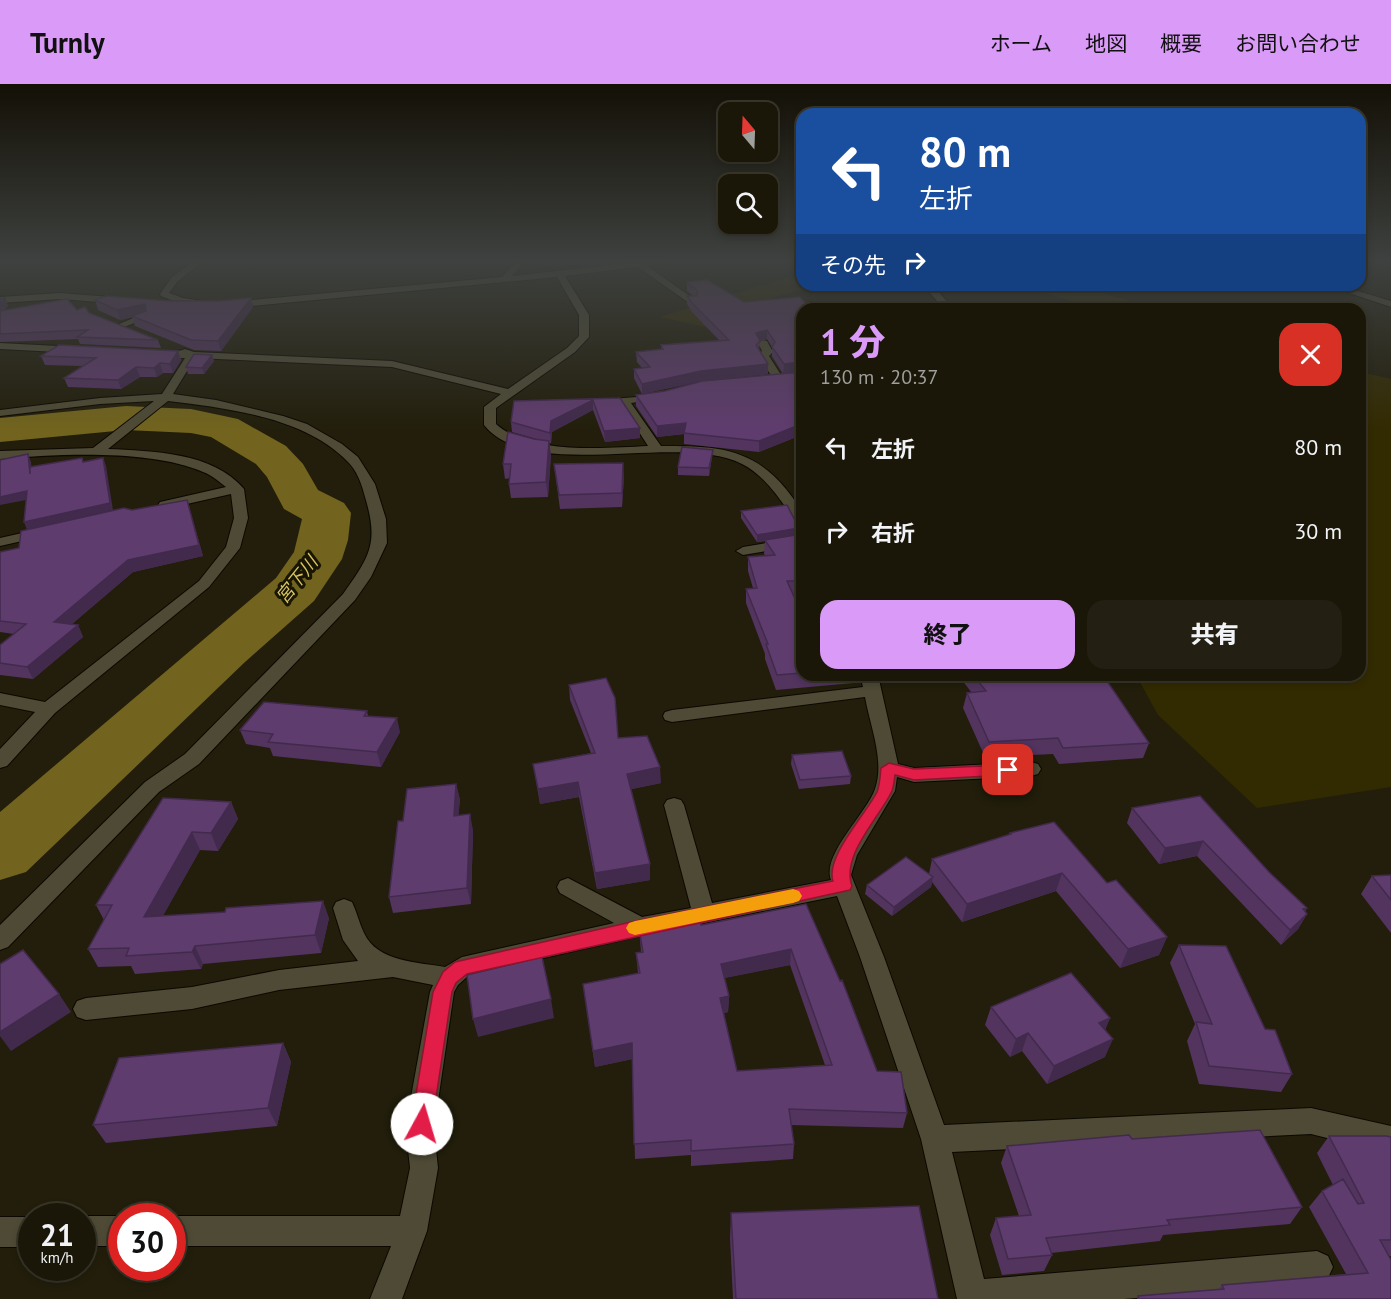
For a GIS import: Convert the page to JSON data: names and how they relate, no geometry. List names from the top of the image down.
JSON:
{
  "water": ["宮下川"],
  "north": "top",
  "page": {
    "header": "Turnly",
    "nav": [
      "ホーム",
      "地図",
      "概要",
      "お問い合わせ"
    ],
    "turn": ["80 m", "左折"],
    "then": "その先",
    "heading": ["1 分", "130 m · 20:37"],
    "list": [
      {
        "name": "左折",
        "value": "80 m"
      },
      {
        "name": "右折",
        "value": "30 m"
      }
    ],
    "buttons": ["終了", "共有"],
    "speed": "21 km/h",
    "limit": "30"
  }
}
